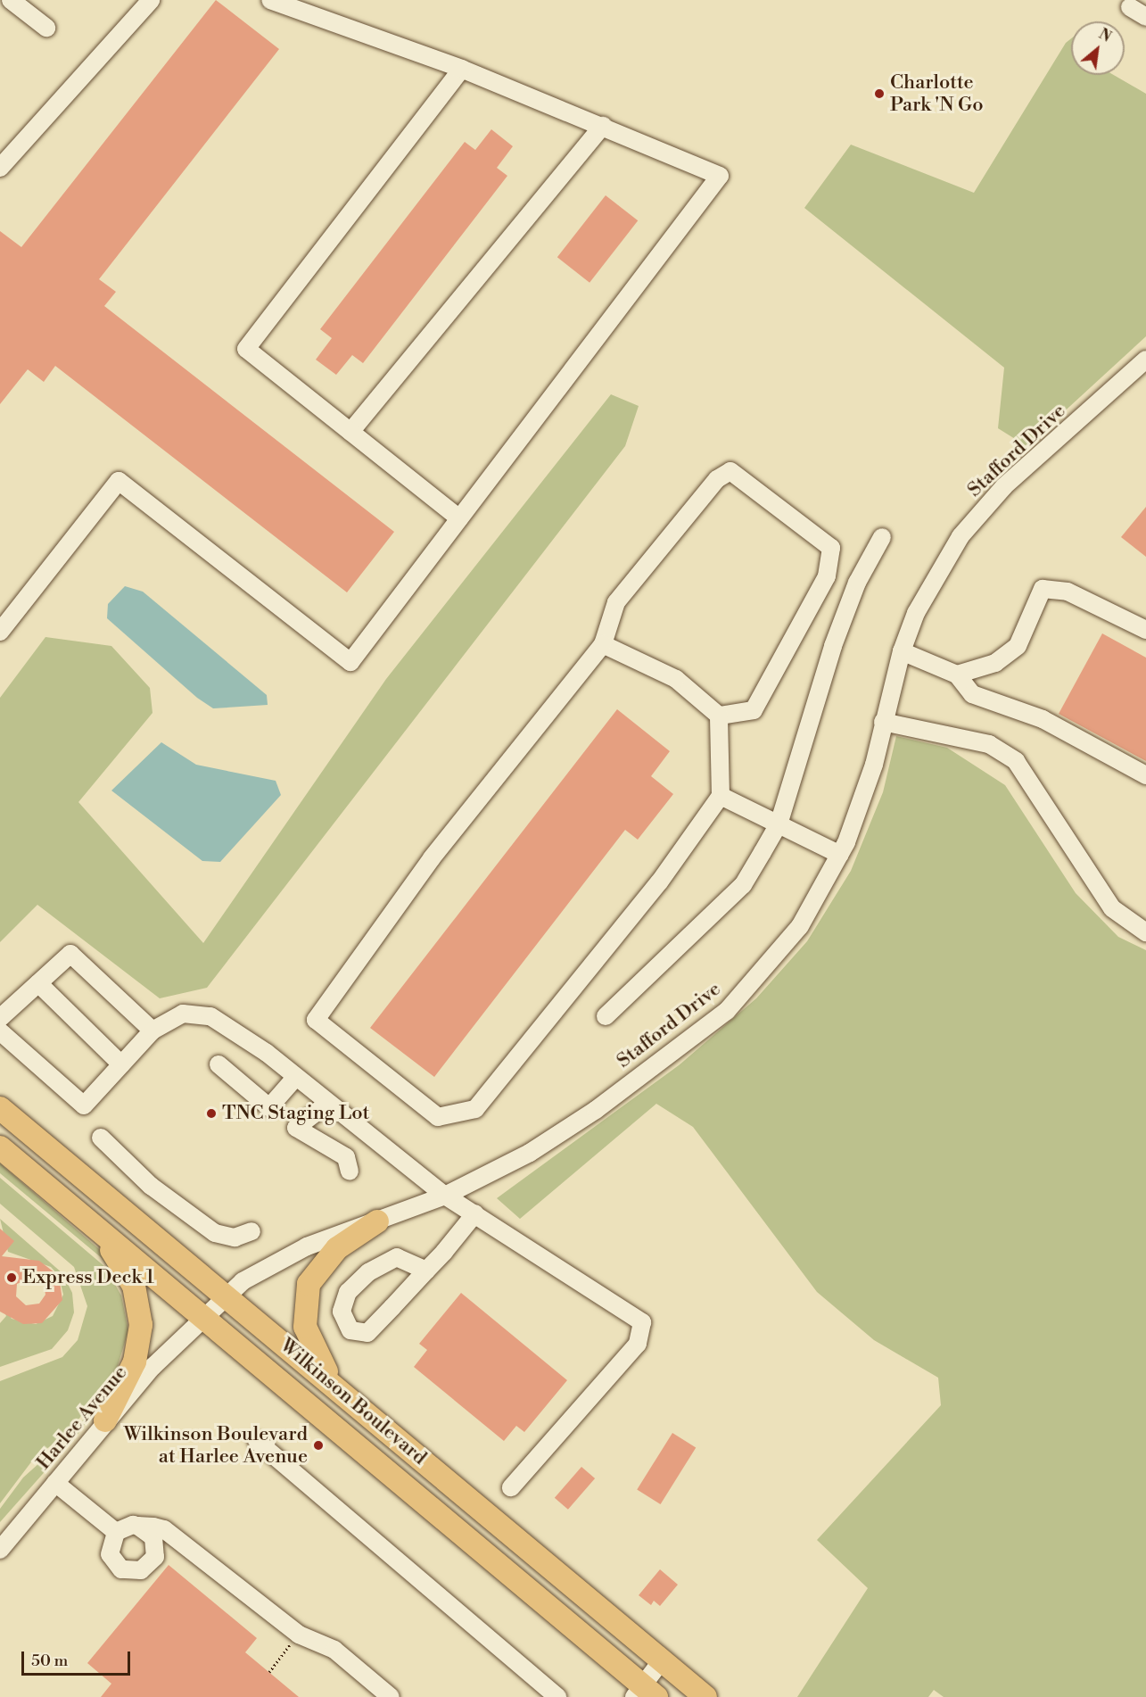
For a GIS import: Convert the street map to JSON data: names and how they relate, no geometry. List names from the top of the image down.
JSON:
{
  "streets": {
    "main road": ["Wilkinson Boulevard"],
    "street": ["Stafford Drive", "Harlee Avenue"]
  },
  "crossings": [
    ["Stafford Drive", "Wilkinson Boulevard"],
    ["Stafford Drive", "Harlee Avenue"],
    ["Wilkinson Boulevard", "Harlee Avenue"]
  ],
  "places": [
    "Charlotte Park 'N Go",
    "TNC Staging Lot",
    "Express Deck 1",
    "Wilkinson Boulevard at Harlee Avenue"
  ],
  "scale_bar": "50 m",
  "north": "top right"
}
